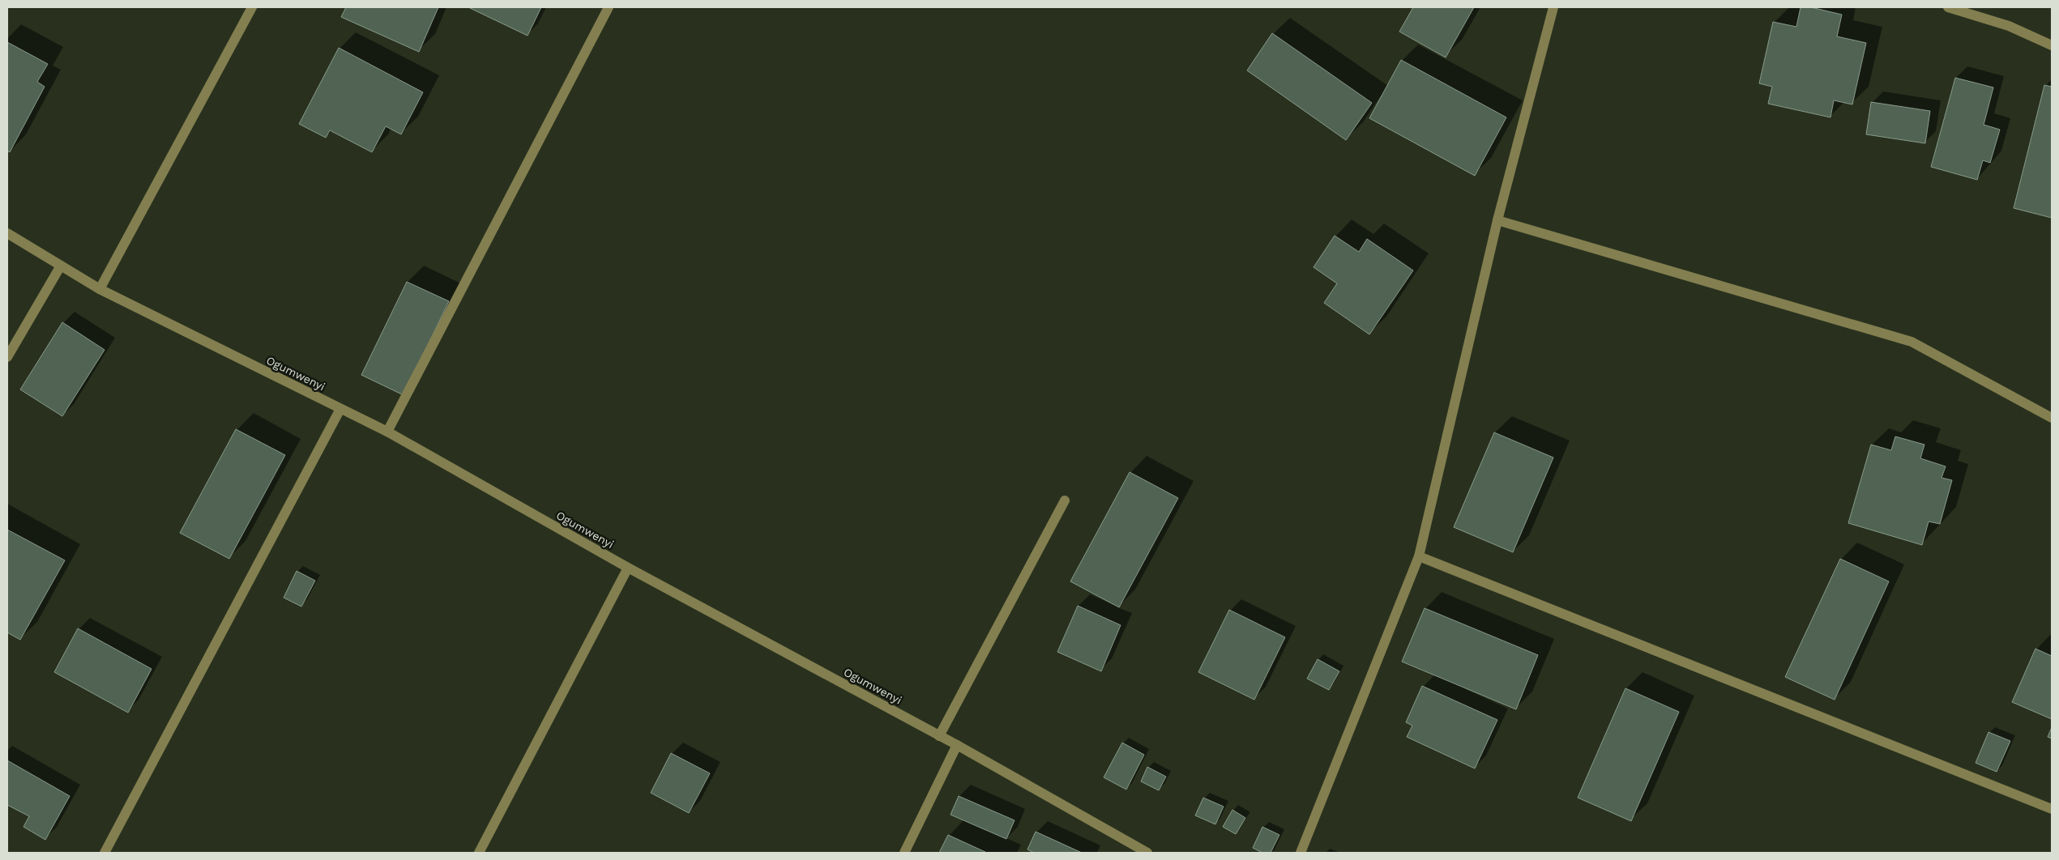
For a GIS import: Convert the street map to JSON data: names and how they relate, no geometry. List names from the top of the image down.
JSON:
{
  "streets": {
    "street": ["Ogumwenyi"]
  }
}
